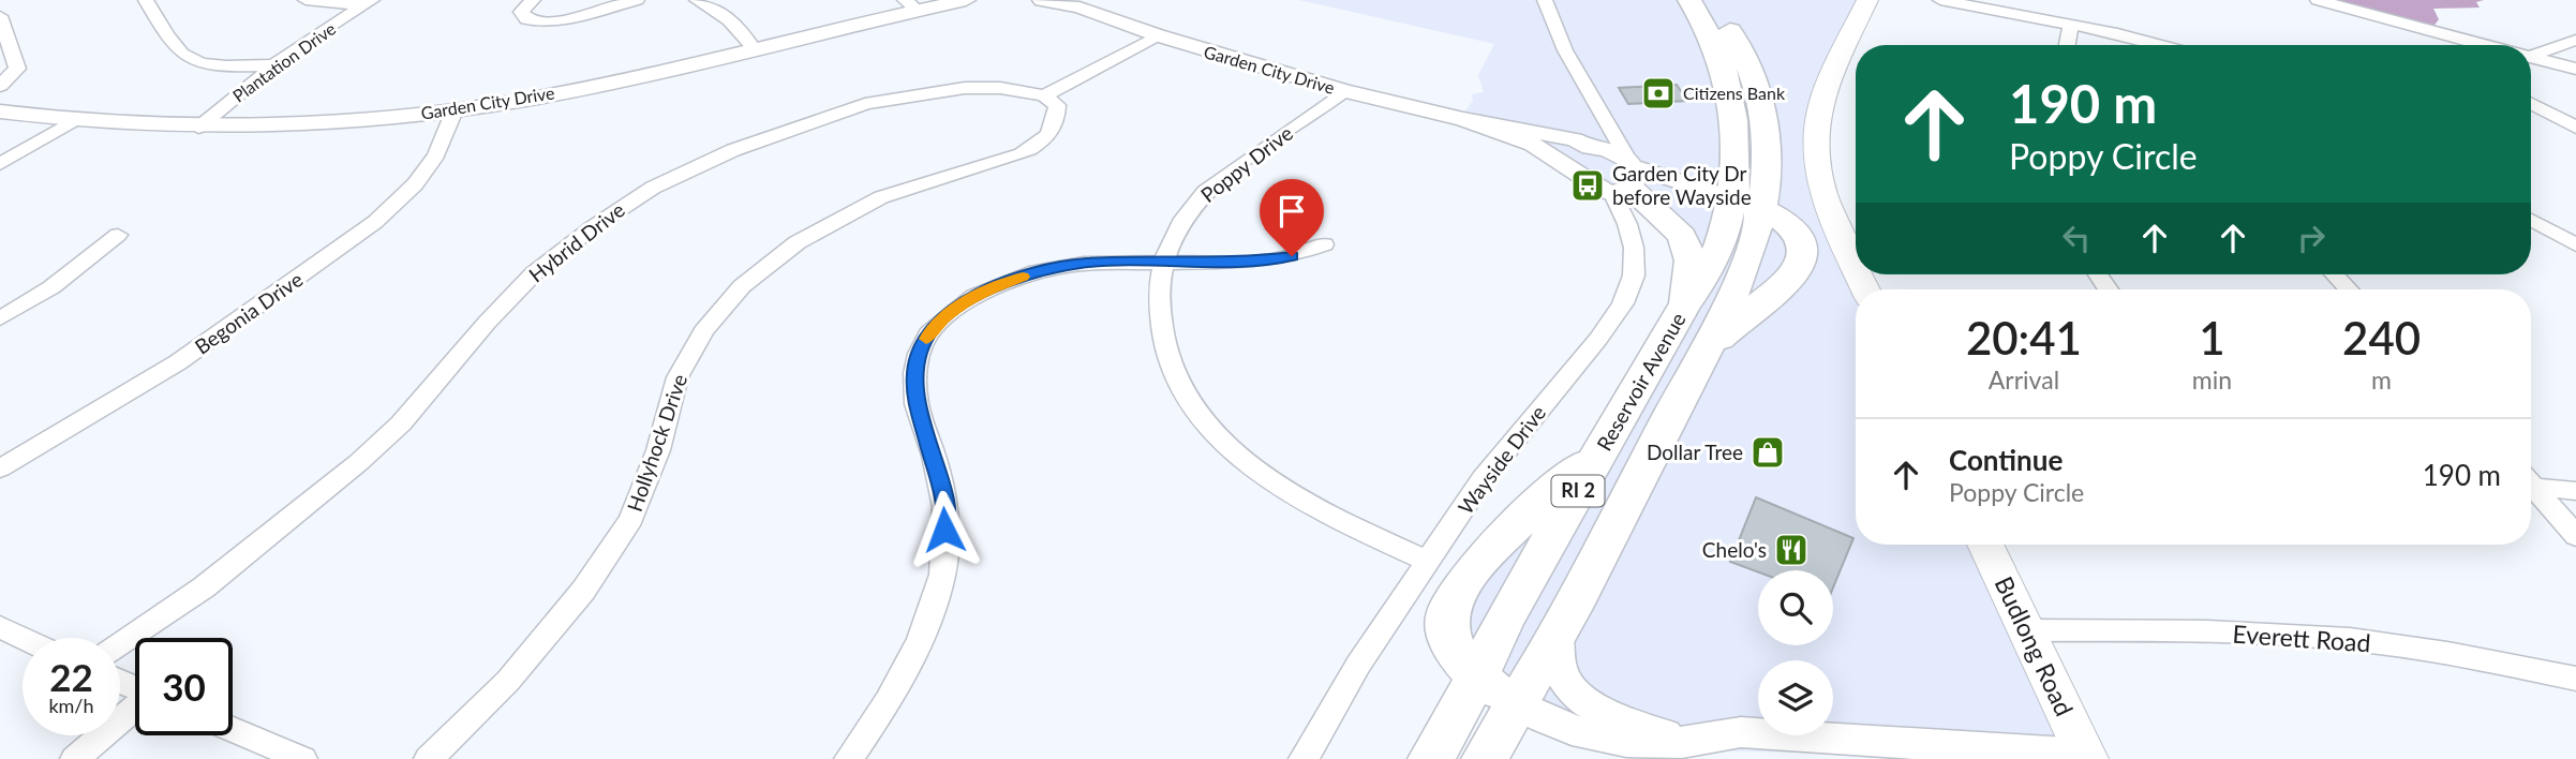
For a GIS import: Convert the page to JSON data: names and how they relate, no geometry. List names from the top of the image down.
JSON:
{
  "streets": {
    "main road": ["Reservoir Avenue", "RI 2", "Budlong Road"],
    "street": [
      "Plantation Drive",
      "Garden City Drive",
      "Poppy Drive",
      "Hybrid Drive",
      "Begonia Drive",
      "Hollyhock Drive",
      "Wayside Drive",
      "Everett Road"
    ]
  },
  "crossings": [
    ["Plantation Drive", "Garden City Drive"],
    ["Garden City Drive", "Poppy Drive"],
    ["Garden City Drive", "Begonia Drive"],
    ["Garden City Drive", "Reservoir Avenue"],
    ["Garden City Drive", "Wayside Drive"],
    ["Garden City Drive", "RI 2"],
    ["Poppy Drive", "Wayside Drive"],
    ["Hybrid Drive", "Hollyhock Drive"],
    ["Reservoir Avenue", "RI 2"],
    ["Everett Road", "Budlong Road"]
  ],
  "places": {
    "bank": ["Citizens Bank"],
    "bus stop": ["Garden City Dr before Wayside"],
    "shop": ["Dollar Tree"],
    "restaurant": ["Chelo's"]
  },
  "page": {
    "turn": ["190 m", "Poppy Circle"],
    "eta": [
      "20:41",
      "Arrival",
      "1",
      "min",
      "240",
      "m"
    ],
    "list": [
      {
        "name": "Continue",
        "note": "Poppy Circle",
        "value": "190 m"
      }
    ],
    "speed": "22 km/h",
    "limit": "30"
  }
}
